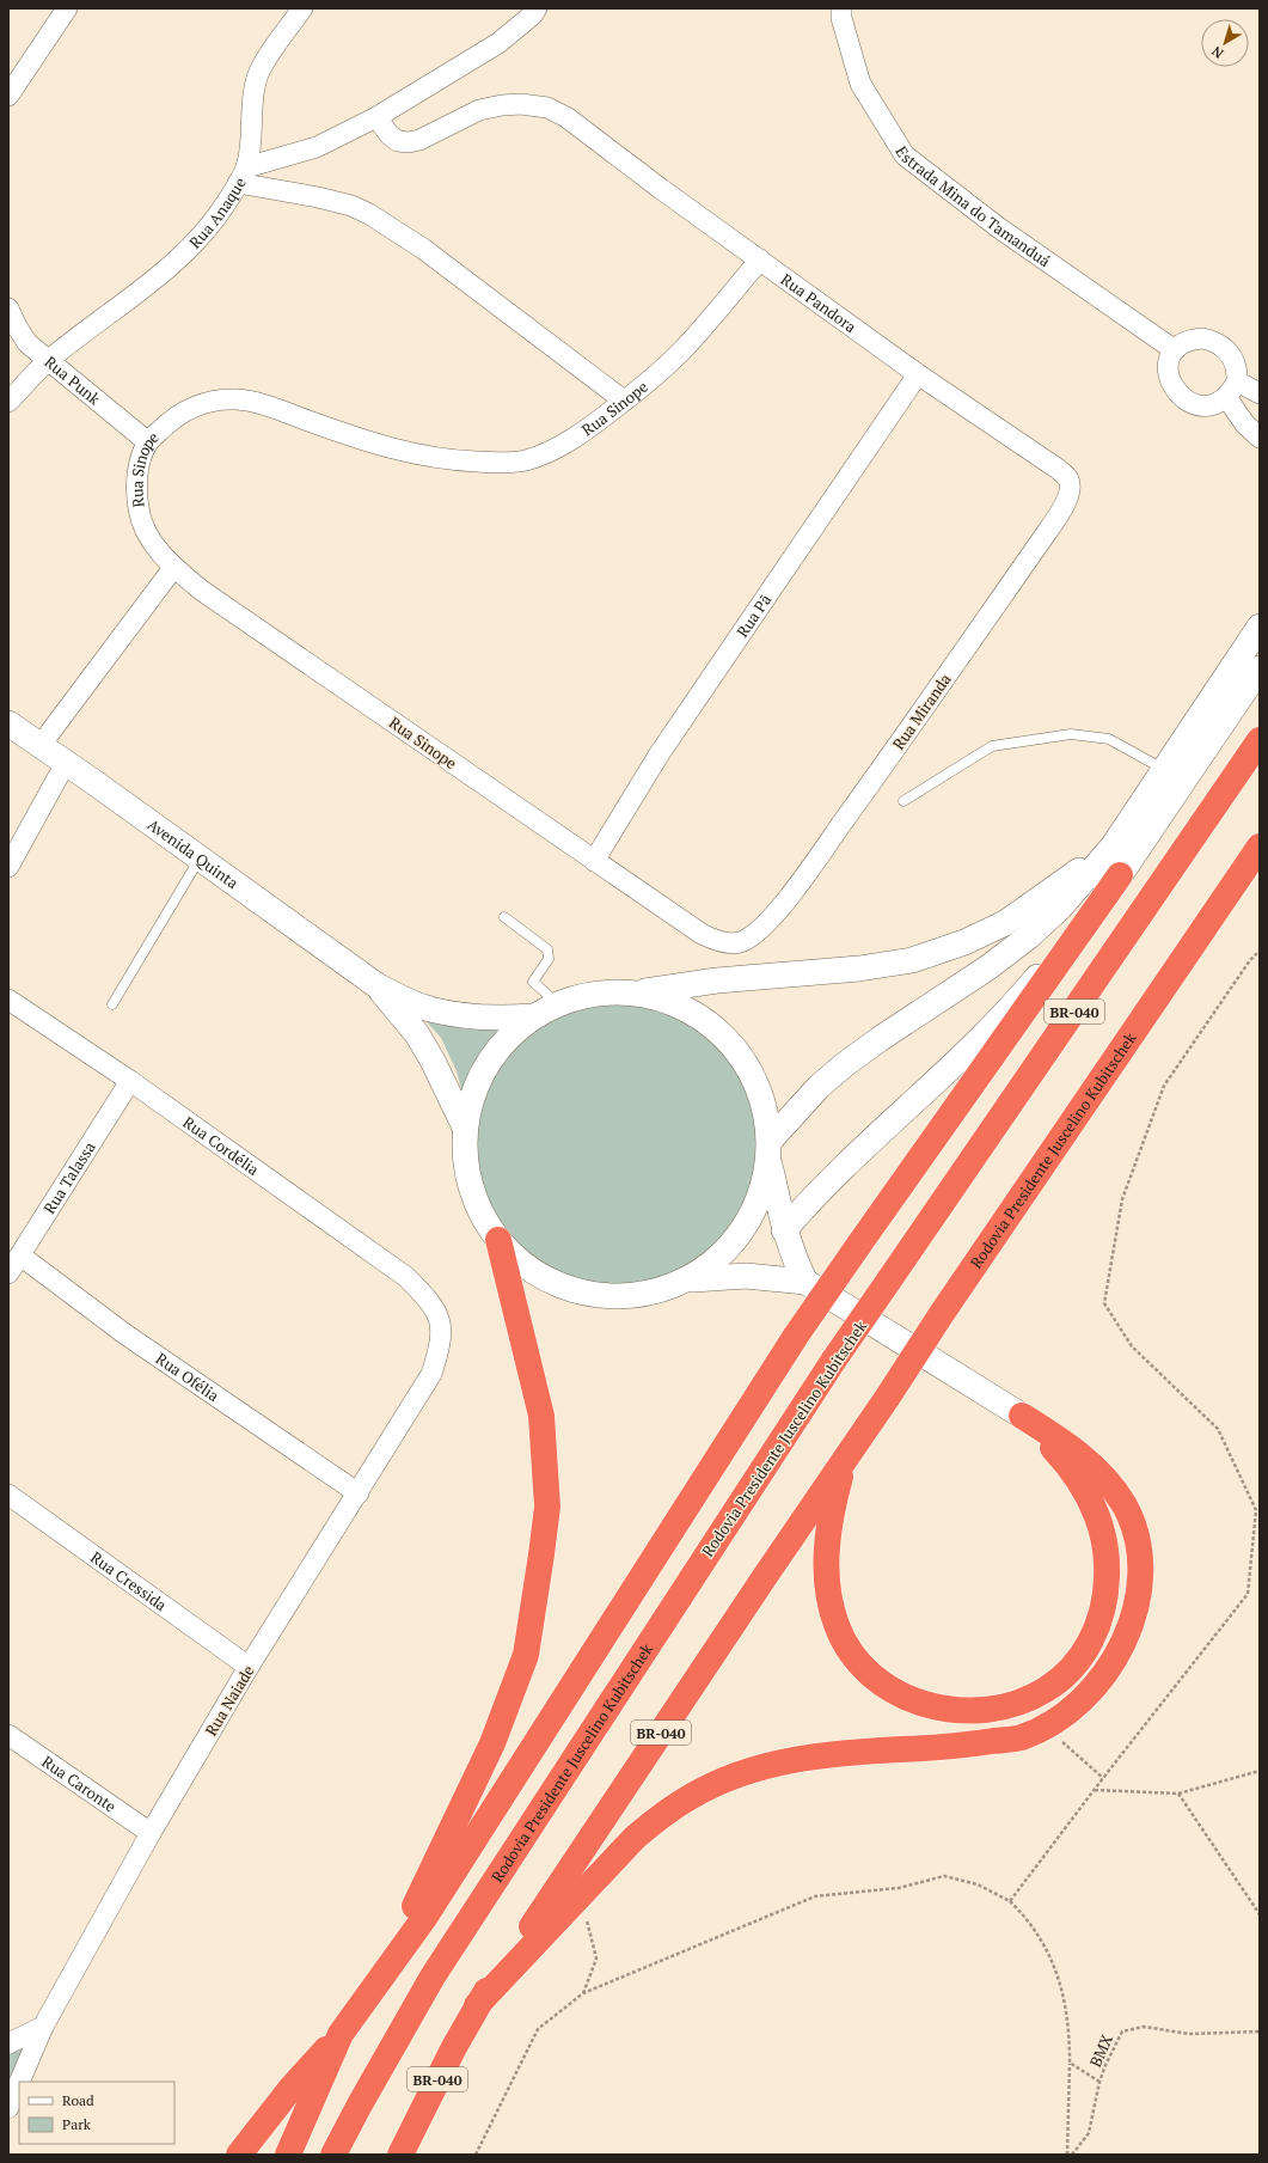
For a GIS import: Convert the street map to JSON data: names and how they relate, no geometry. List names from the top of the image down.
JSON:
{
  "streets": {
    "highway": ["BR-040", "Rodovia Presidente Juscelino Kubitschek"],
    "street": [
      "Estrada Mina do Tamanduá",
      "Rua Anaque",
      "Rua Pandora",
      "Rua Punk",
      "Rua Sinope",
      "Rua Pã",
      "Rua Miranda",
      "Avenida Quinta",
      "Rua Cordélia",
      "Rua Talassa",
      "Rua Ofélia",
      "Rua Cressida",
      "Rua Naiade",
      "Rua Caronte"
    ],
    "path": ["BMX"]
  },
  "crossings": [
    ["Rua Anaque", "Rua Punk"],
    ["Rua Pandora", "Rua Sinope"],
    ["Rua Pandora", "Rua Pã"],
    ["Rua Pandora", "Rua Miranda"],
    ["Rua Punk", "Rua Sinope"],
    ["Rua Sinope", "Rua Pã"],
    ["Rua Sinope", "Rua Miranda"],
    ["Rua Cordélia", "Rua Talassa"],
    ["Rua Cordélia", "Rua Naiade"],
    ["Rua Talassa", "Rua Ofélia"],
    ["Rua Ofélia", "Rua Naiade"],
    ["Rua Cressida", "Rua Naiade"],
    ["Rua Naiade", "Rua Caronte"]
  ],
  "legend": ["Road", "Park"],
  "north": "bottom left"
}
